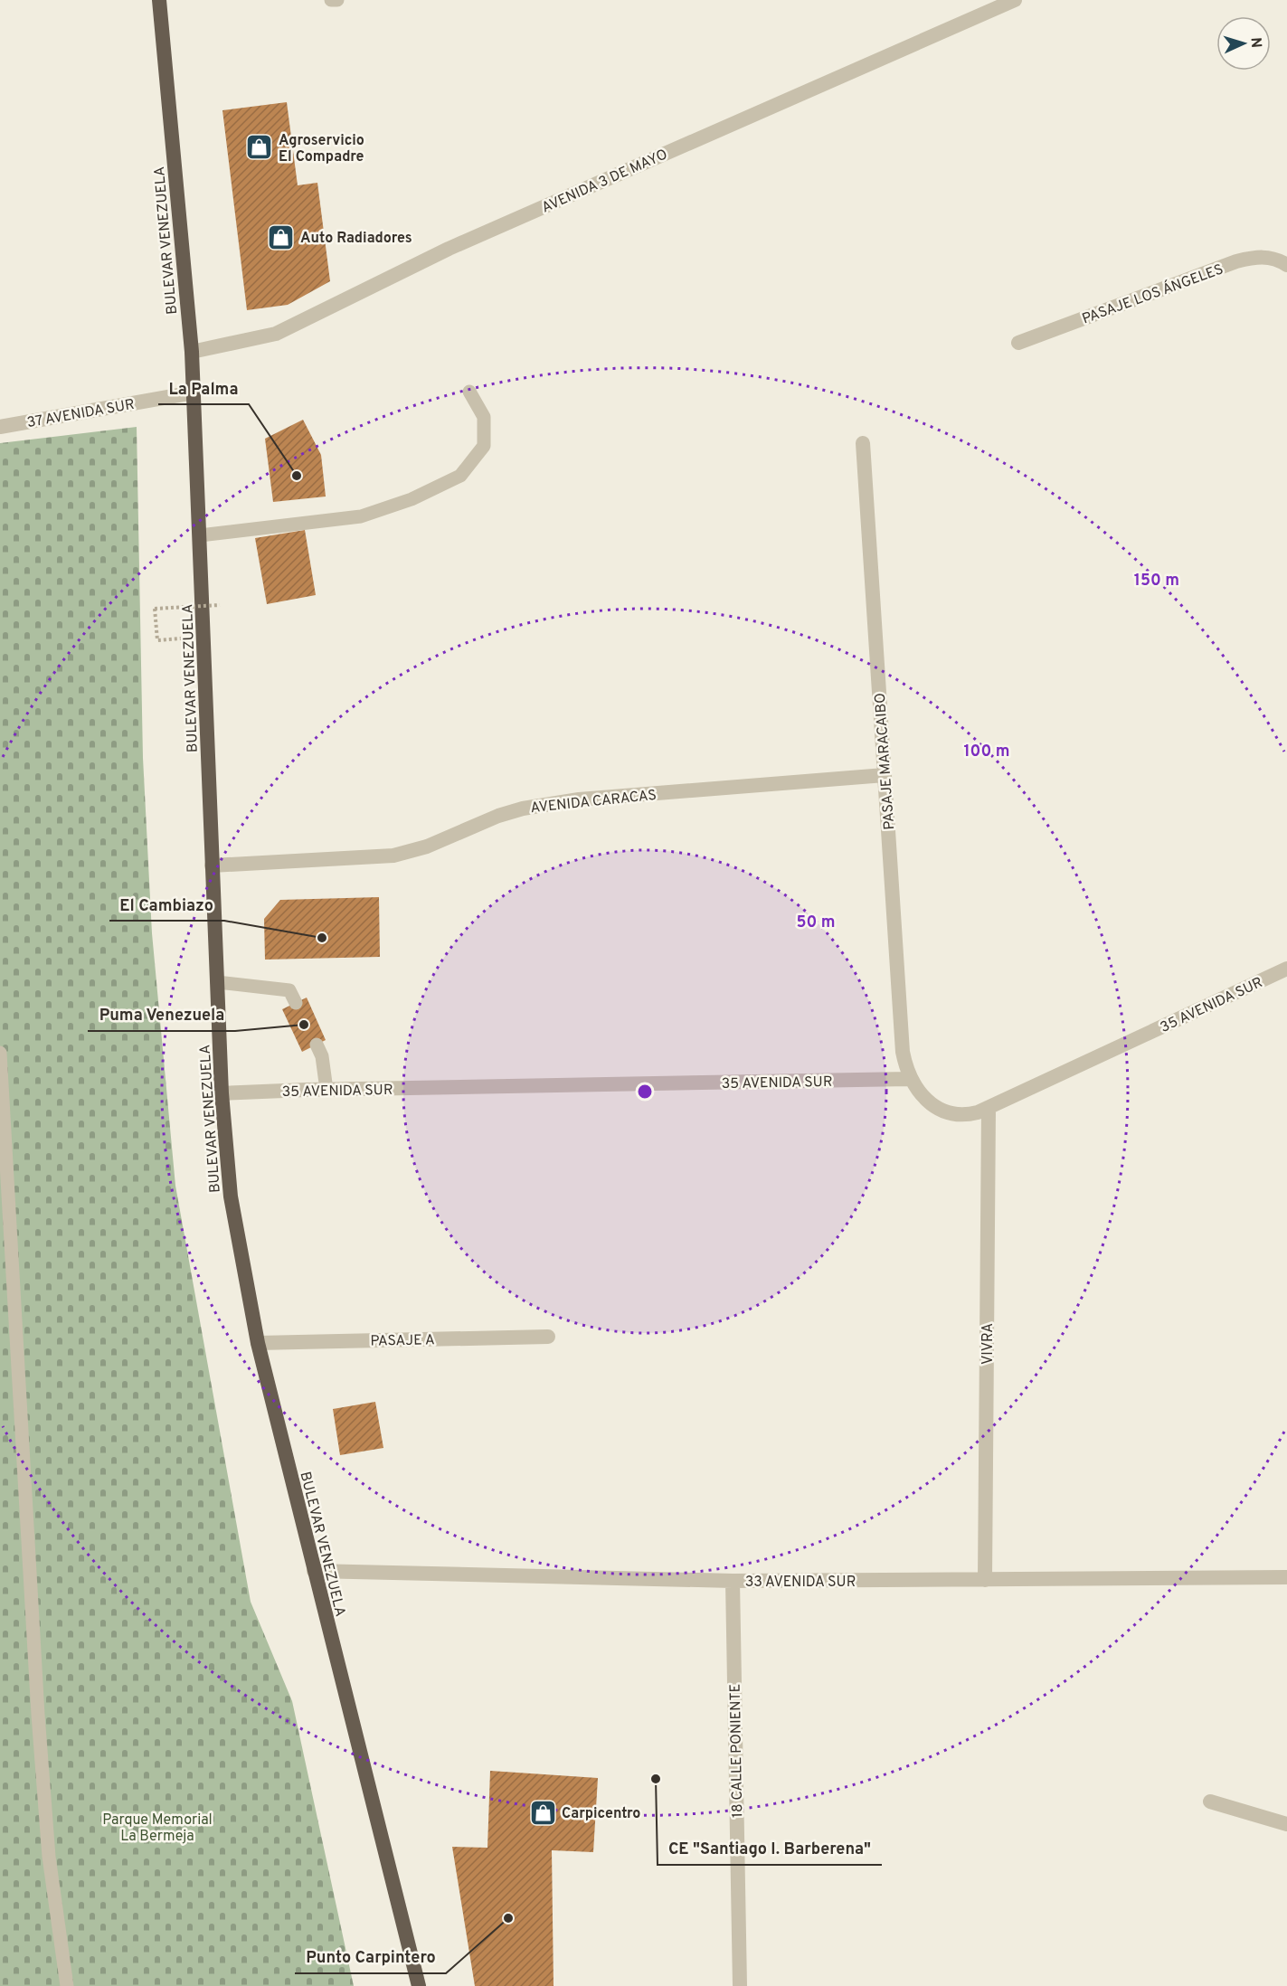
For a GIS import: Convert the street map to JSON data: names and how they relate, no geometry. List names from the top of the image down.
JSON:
{
  "streets": {
    "highway": ["BULEVAR VENEZUELA"],
    "street": [
      "AVENIDA 3 DE MAYO",
      "PASAJE LOS ÁNGELES",
      "37 AVENIDA SUR",
      "PASAJE MARACAIBO",
      "AVENIDA CARACAS",
      "35 AVENIDA SUR",
      "PASAJE A",
      "VIVRA",
      "33 AVENIDA SUR",
      "18 CALLE PONIENTE"
    ]
  },
  "crossings": [
    ["AVENIDA 3 DE MAYO", "BULEVAR VENEZUELA"],
    ["BULEVAR VENEZUELA", "37 AVENIDA SUR"],
    ["BULEVAR VENEZUELA", "AVENIDA CARACAS"],
    ["BULEVAR VENEZUELA", "35 AVENIDA SUR"],
    ["BULEVAR VENEZUELA", "PASAJE A"],
    ["BULEVAR VENEZUELA", "33 AVENIDA SUR"],
    ["PASAJE MARACAIBO", "AVENIDA CARACAS"],
    ["PASAJE MARACAIBO", "35 AVENIDA SUR"],
    ["35 AVENIDA SUR", "VIVRA"],
    ["VIVRA", "33 AVENIDA SUR"],
    ["33 AVENIDA SUR", "18 CALLE PONIENTE"]
  ],
  "parks": ["Parque Memorial La Bermeja"],
  "places": {
    "shop": ["Agroservicio El Compadre", "Auto Radiadores", "Carpicentro"],
    "other": [
      "La Palma",
      "El Cambiazo",
      "Puma Venezuela",
      "CE \"Santiago I. Barberena\"",
      "Punto Carpintero"
    ]
  },
  "north": "right",
  "rings": ["150 m", "100 m", "50 m"]
}
